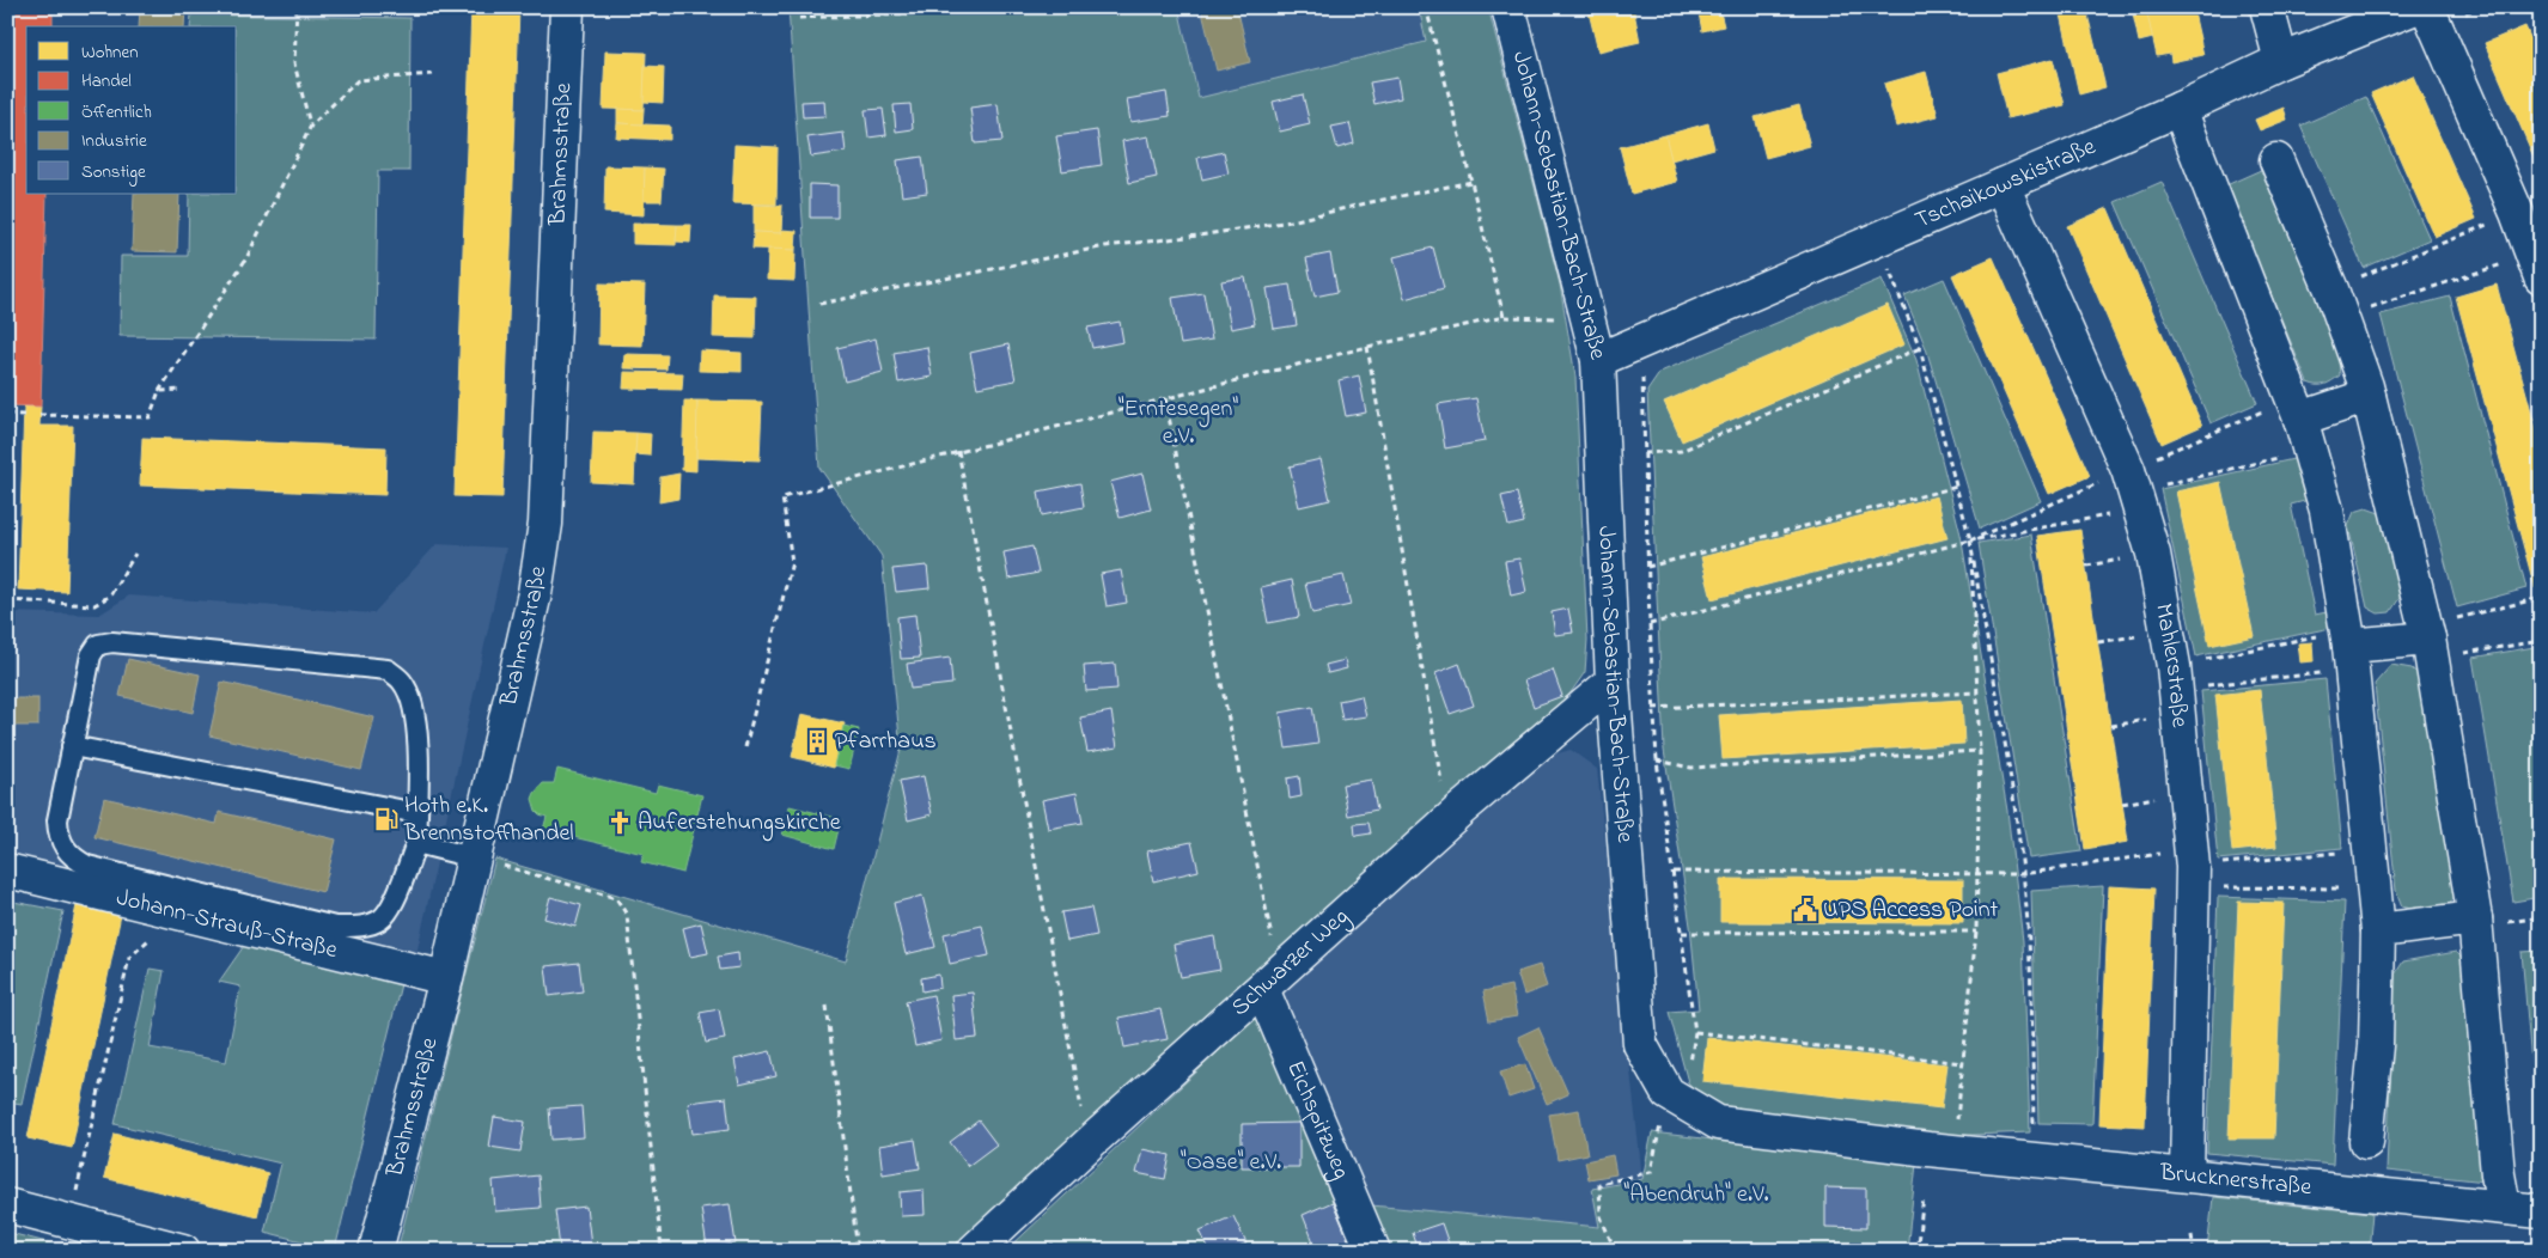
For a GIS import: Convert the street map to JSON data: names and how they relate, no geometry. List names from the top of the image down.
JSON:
{
  "streets": {
    "street": [
      "Brahmsstraße",
      "Tschaikowskistraße",
      "Johann-Sebastian-Bach-Straße",
      "Mahlerstraße",
      "Johann-Strauß-Straße",
      "Schwarzer Weg",
      "Eichspitzweg",
      "Brucknerstraße"
    ]
  },
  "crossings": [
    ["Brahmsstraße", "Johann-Strauß-Straße"],
    ["Tschaikowskistraße", "Johann-Sebastian-Bach-Straße"],
    ["Tschaikowskistraße", "Mahlerstraße"],
    ["Johann-Sebastian-Bach-Straße", "Schwarzer Weg"],
    ["Johann-Sebastian-Bach-Straße", "Brucknerstraße"],
    ["Mahlerstraße", "Brucknerstraße"],
    ["Schwarzer Weg", "Eichspitzweg"]
  ],
  "parks": ["\"Erntesegen\" e.V.", "\"Oase\" e.V.", "\"Abendruh\" e.V."],
  "places": {
    "building": ["Pfarrhaus"],
    "fuel station": ["Hoth e.K. Brennstoffhandel"],
    "church": ["Auferstehungskirche"],
    "public building": ["UPS Access Point"]
  },
  "legend": [
    "Wohnen",
    "Handel",
    "Öffentlich",
    "Industrie",
    "Sonstige"
  ]
}
